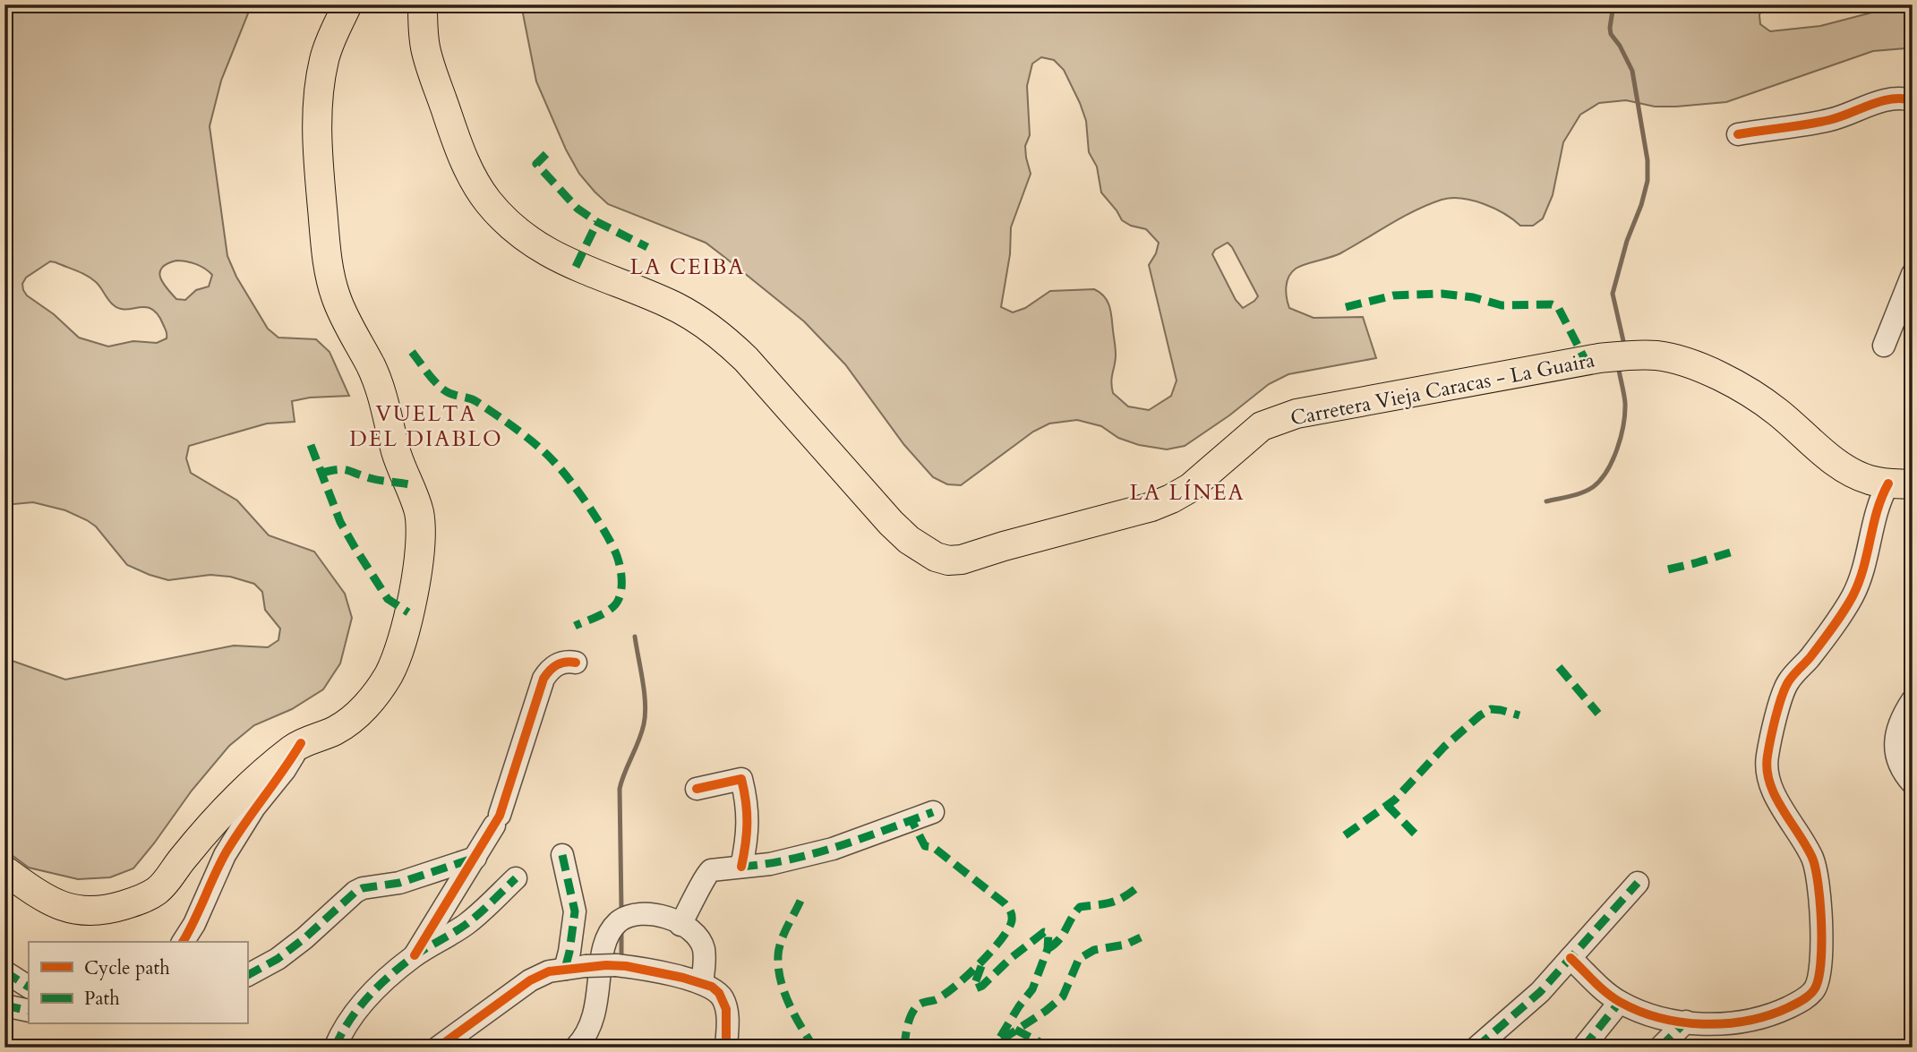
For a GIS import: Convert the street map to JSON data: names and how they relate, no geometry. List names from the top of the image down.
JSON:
{
  "streets": {
    "main road": ["Carretera Vieja Caracas - La Guaira"]
  },
  "districts": ["LA CEIBA", "VUELTA DEL DIABLO", "LA LÍNEA"],
  "legend": ["Cycle path", "Path"]
}
